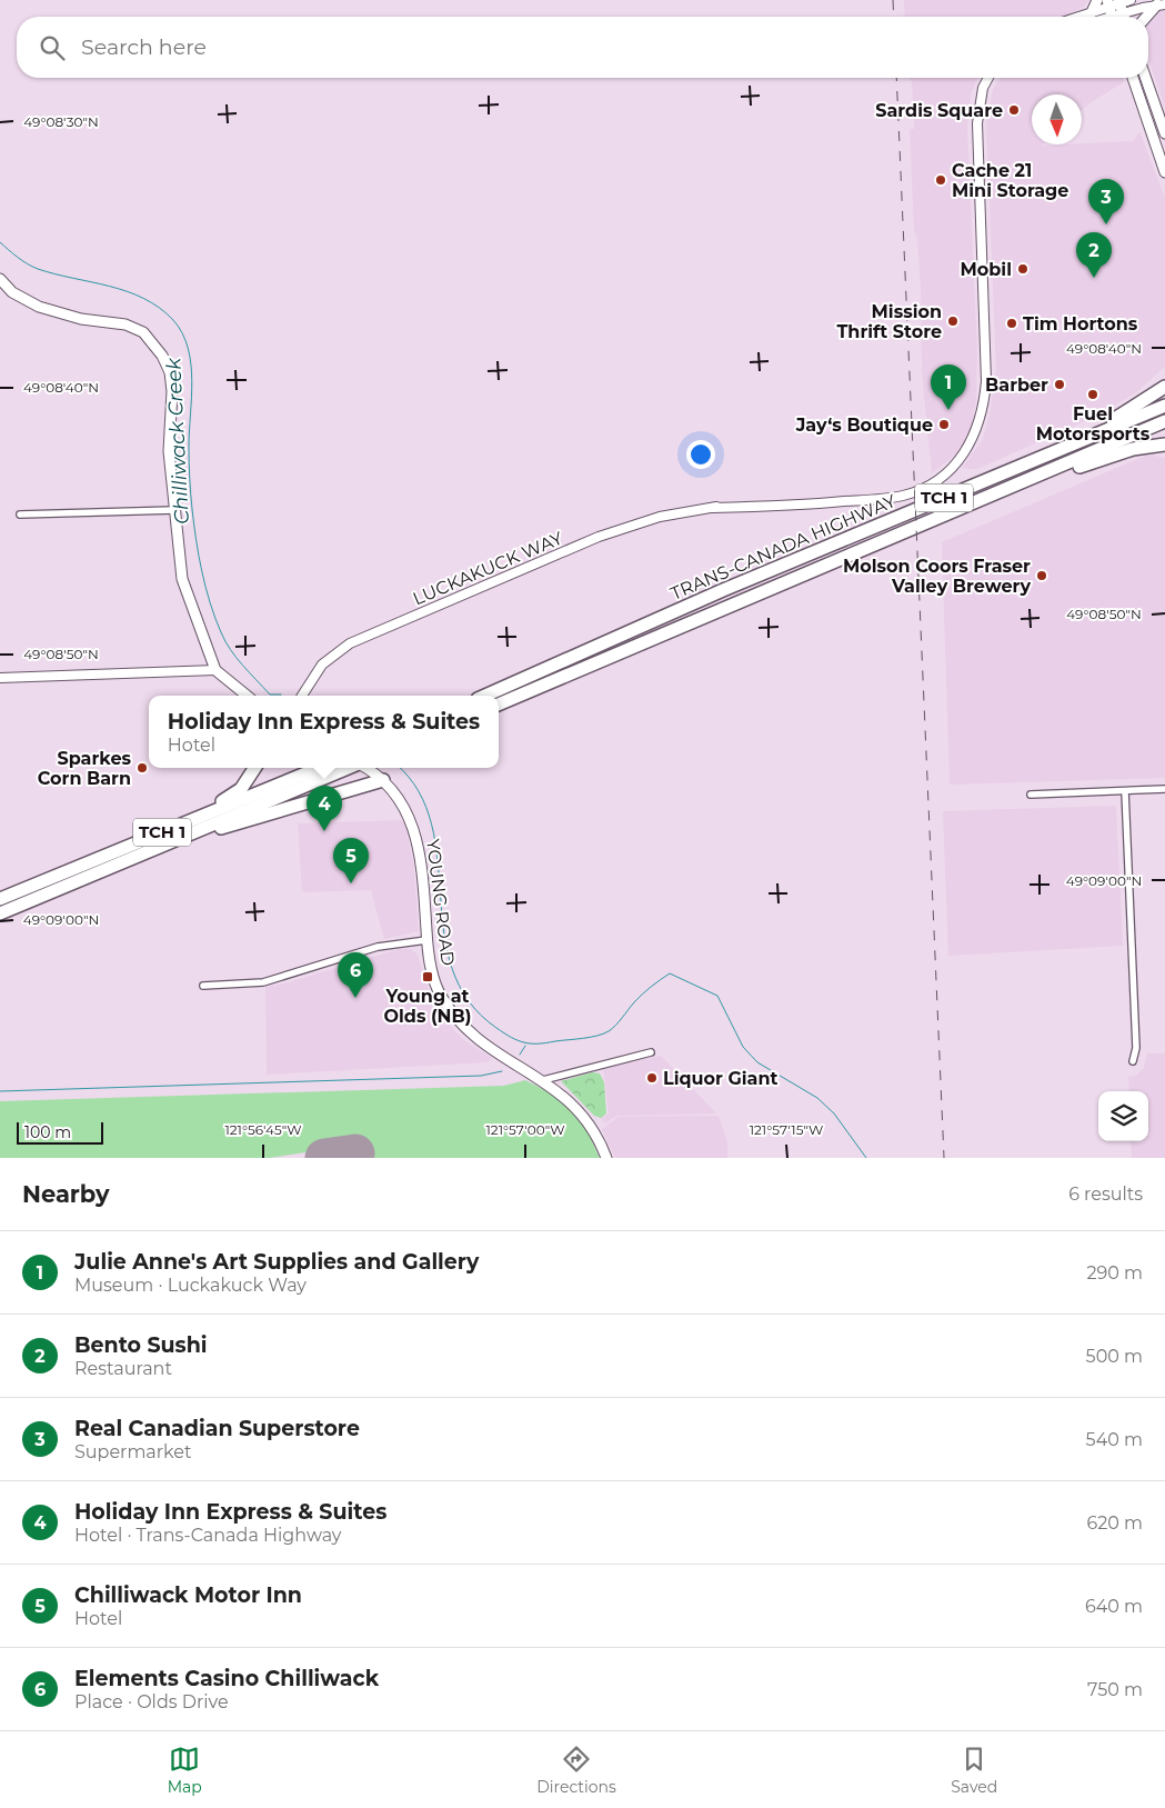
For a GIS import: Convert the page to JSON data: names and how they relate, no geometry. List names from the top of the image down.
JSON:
{
  "streets": {
    "highway": ["TCH 1", "TRANS-CANADA HIGHWAY"],
    "main road": ["YOUNG ROAD"],
    "street": ["LUCKAKUCK WAY"]
  },
  "water": ["Chilliwack Creek"],
  "places": {
    "other": [
      "Sardis Square",
      "Cache 21 Mini Storage",
      "Mobil",
      "Mission Thrift Store",
      "Tim Hortons",
      "Barber",
      "Fuel Motorsports",
      "Jay‘s Boutique",
      "Molson Coors Fraser Valley Brewery",
      "Sparkes Corn Barn",
      "Liquor Giant"
    ],
    "transit": ["Young at Olds (NB)"]
  },
  "scale_bar": "100 m",
  "north": "bottom",
  "page": {
    "search": "Search here",
    "pins": [
      "3",
      "2",
      "1",
      "4",
      "5",
      "6"
    ],
    "popup": ["Holiday Inn Express & Suites", "Hotel"],
    "scale": "100 m",
    "heading": ["Nearby", "6 results"],
    "list": [
      {
        "mark": "1",
        "name": "Julie Anne's Art Supplies and Gallery",
        "note": "Museum · Luckakuck Way",
        "value": "290 m"
      },
      {
        "mark": "2",
        "name": "Bento Sushi",
        "note": "Restaurant",
        "value": "500 m"
      },
      {
        "mark": "3",
        "name": "Real Canadian Superstore",
        "note": "Supermarket",
        "value": "540 m"
      },
      {
        "mark": "4",
        "name": "Holiday Inn Express & Suites",
        "note": "Hotel · Trans-Canada Highway",
        "value": "620 m"
      },
      {
        "mark": "5",
        "name": "Chilliwack Motor Inn",
        "note": "Hotel",
        "value": "640 m"
      },
      {
        "mark": "6",
        "name": "Elements Casino Chilliwack",
        "note": "Place · Olds Drive",
        "value": "750 m"
      }
    ],
    "nav": ["Map", "Directions", "Saved"]
  },
  "coordinates": [
    "49°08'30\"N",
    "49°08'40\"N",
    "49°08'50\"N",
    "49°09'00\"N",
    "121°56'45\"W",
    "121°57'00\"W",
    "121°57'15\"W"
  ]
}
